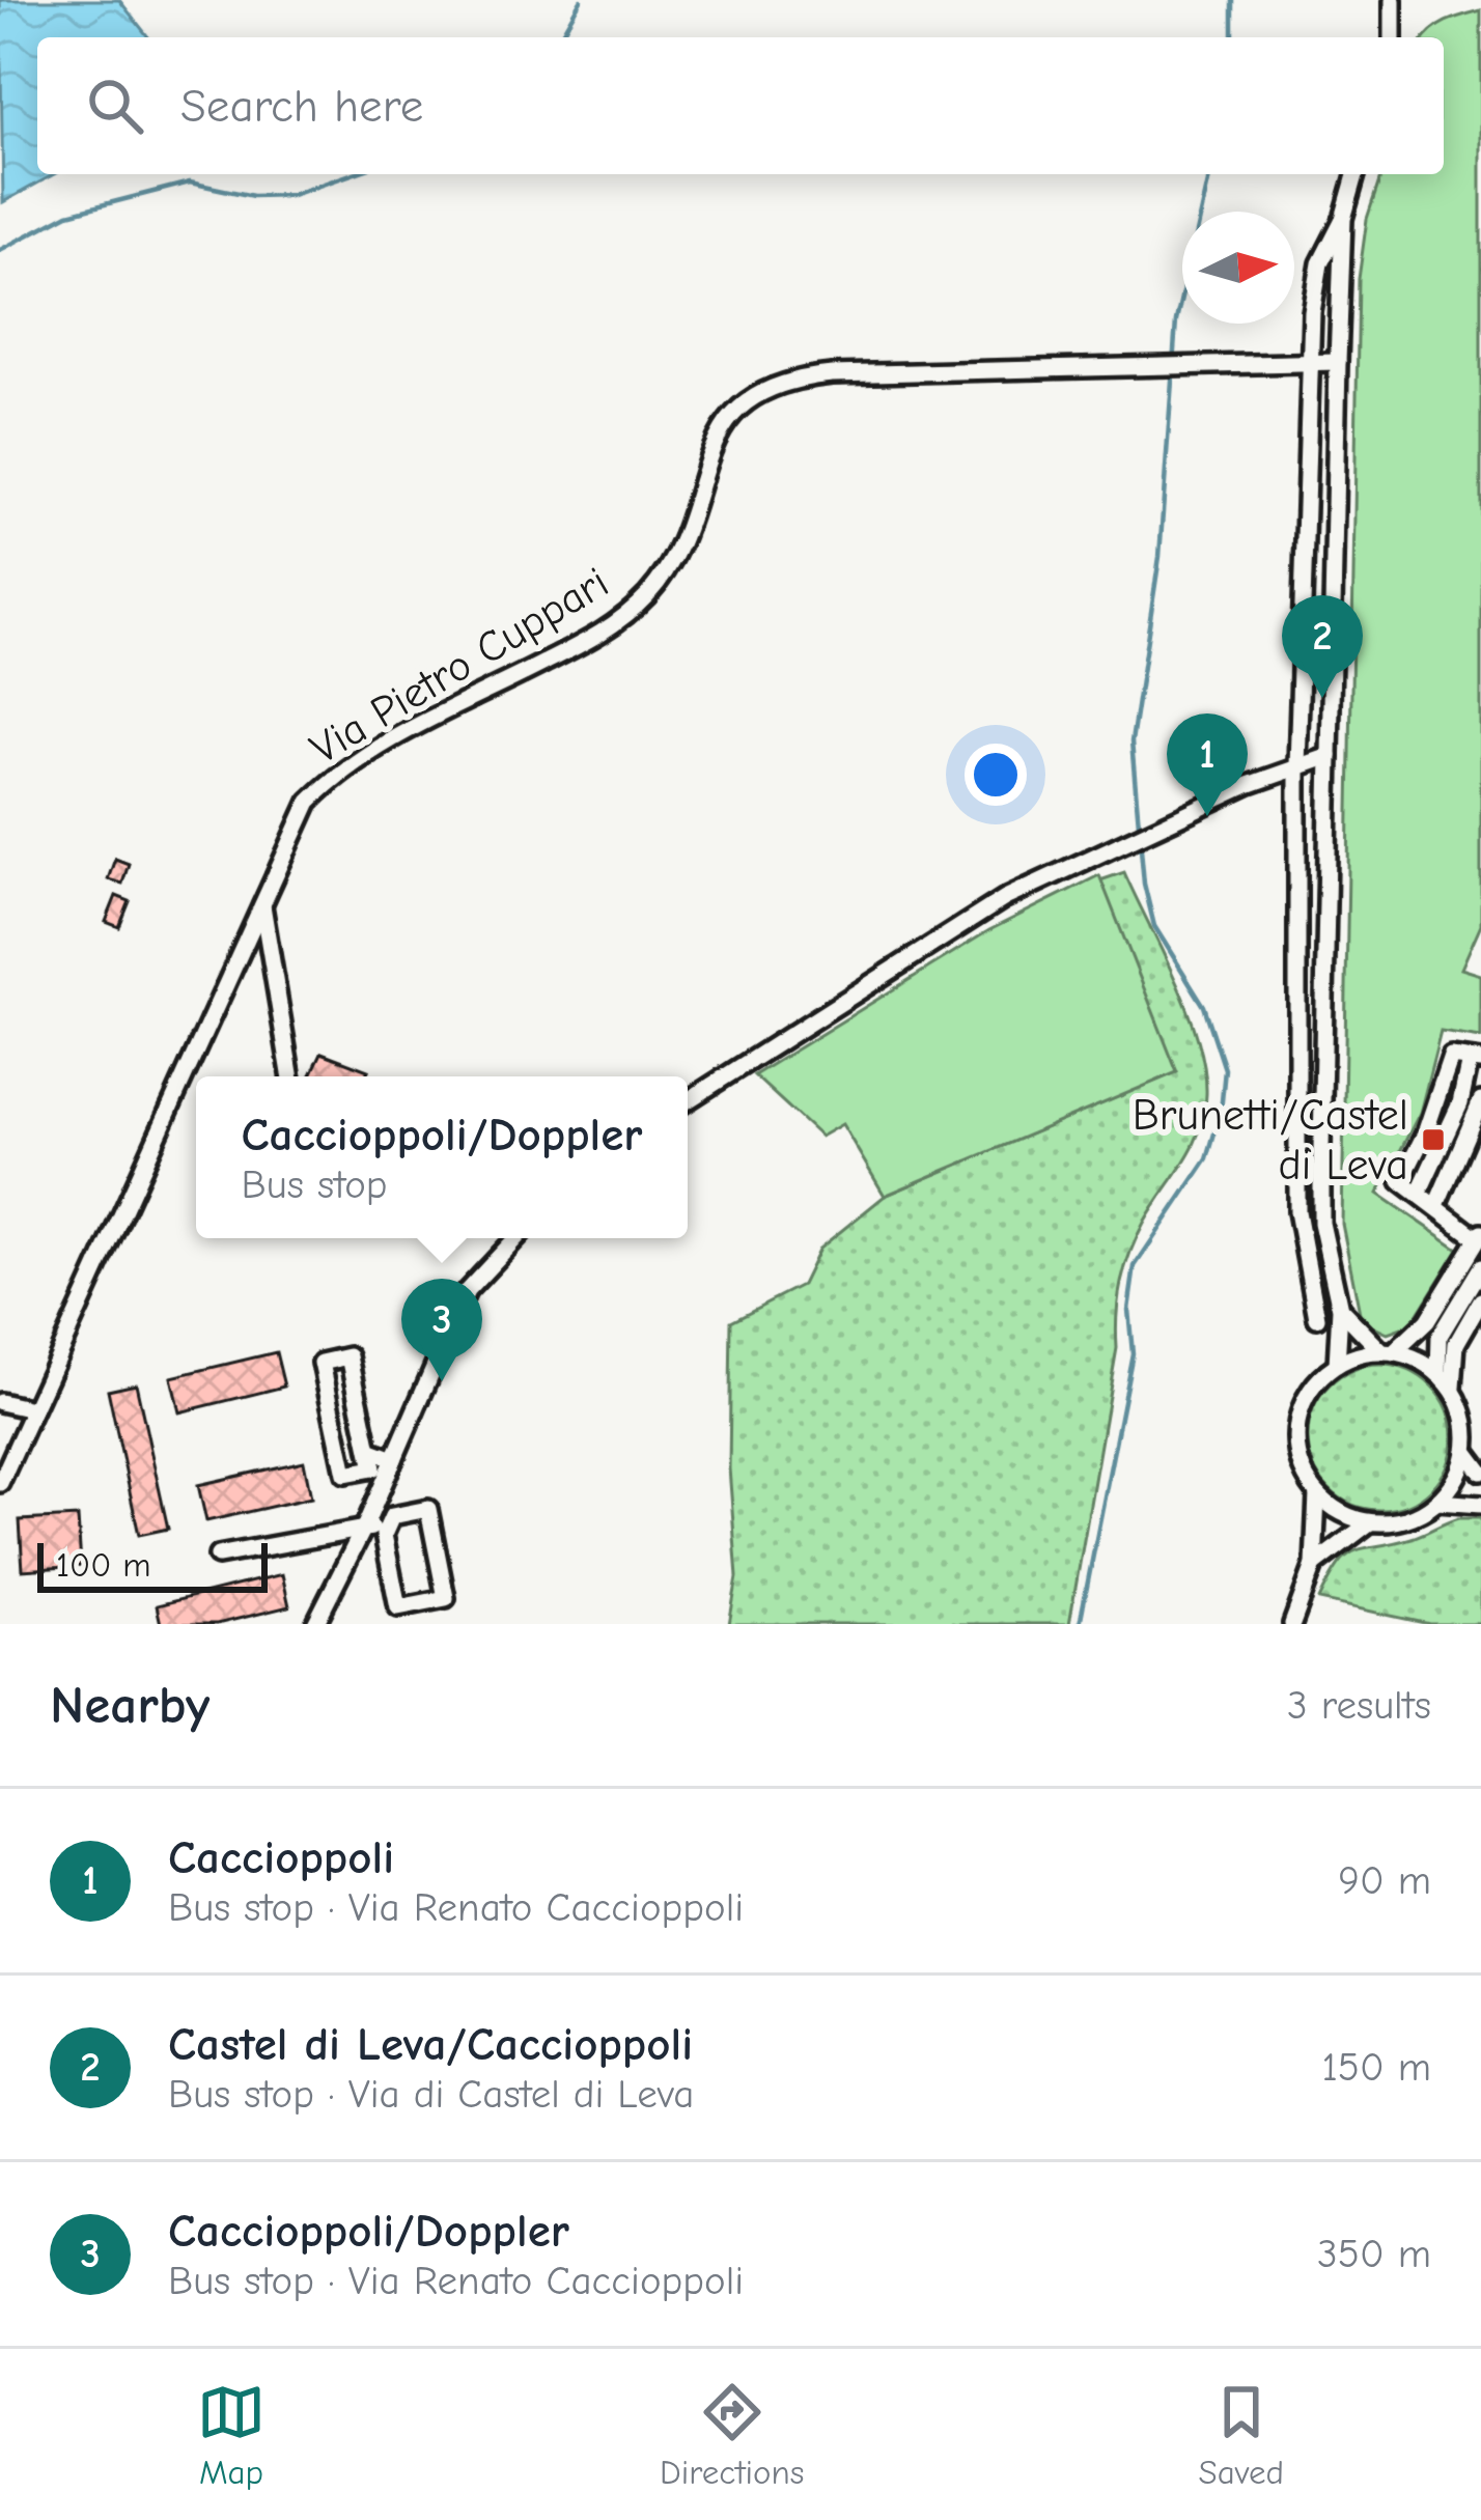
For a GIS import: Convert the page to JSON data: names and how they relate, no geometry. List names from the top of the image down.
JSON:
{
  "streets": {
    "street": ["Via Pietro Cuppari"]
  },
  "places": {
    "transit": ["Brunetti/Castel di Leva"]
  },
  "scale_bar": "100 m",
  "north": "right",
  "page": {
    "search": "Search here",
    "pins": ["2", "1", "3"],
    "popup": ["Caccioppoli/Doppler", "Bus stop"],
    "scale": "100 m",
    "heading": ["Nearby", "3 results"],
    "list": [
      {
        "mark": "1",
        "name": "Caccioppoli",
        "note": "Bus stop · Via Renato Caccioppoli",
        "value": "90 m"
      },
      {
        "mark": "2",
        "name": "Castel di Leva/Caccioppoli",
        "note": "Bus stop · Via di Castel di Leva",
        "value": "150 m"
      },
      {
        "mark": "3",
        "name": "Caccioppoli/Doppler",
        "note": "Bus stop · Via Renato Caccioppoli",
        "value": "350 m"
      }
    ],
    "nav": ["Map", "Directions", "Saved"]
  }
}
